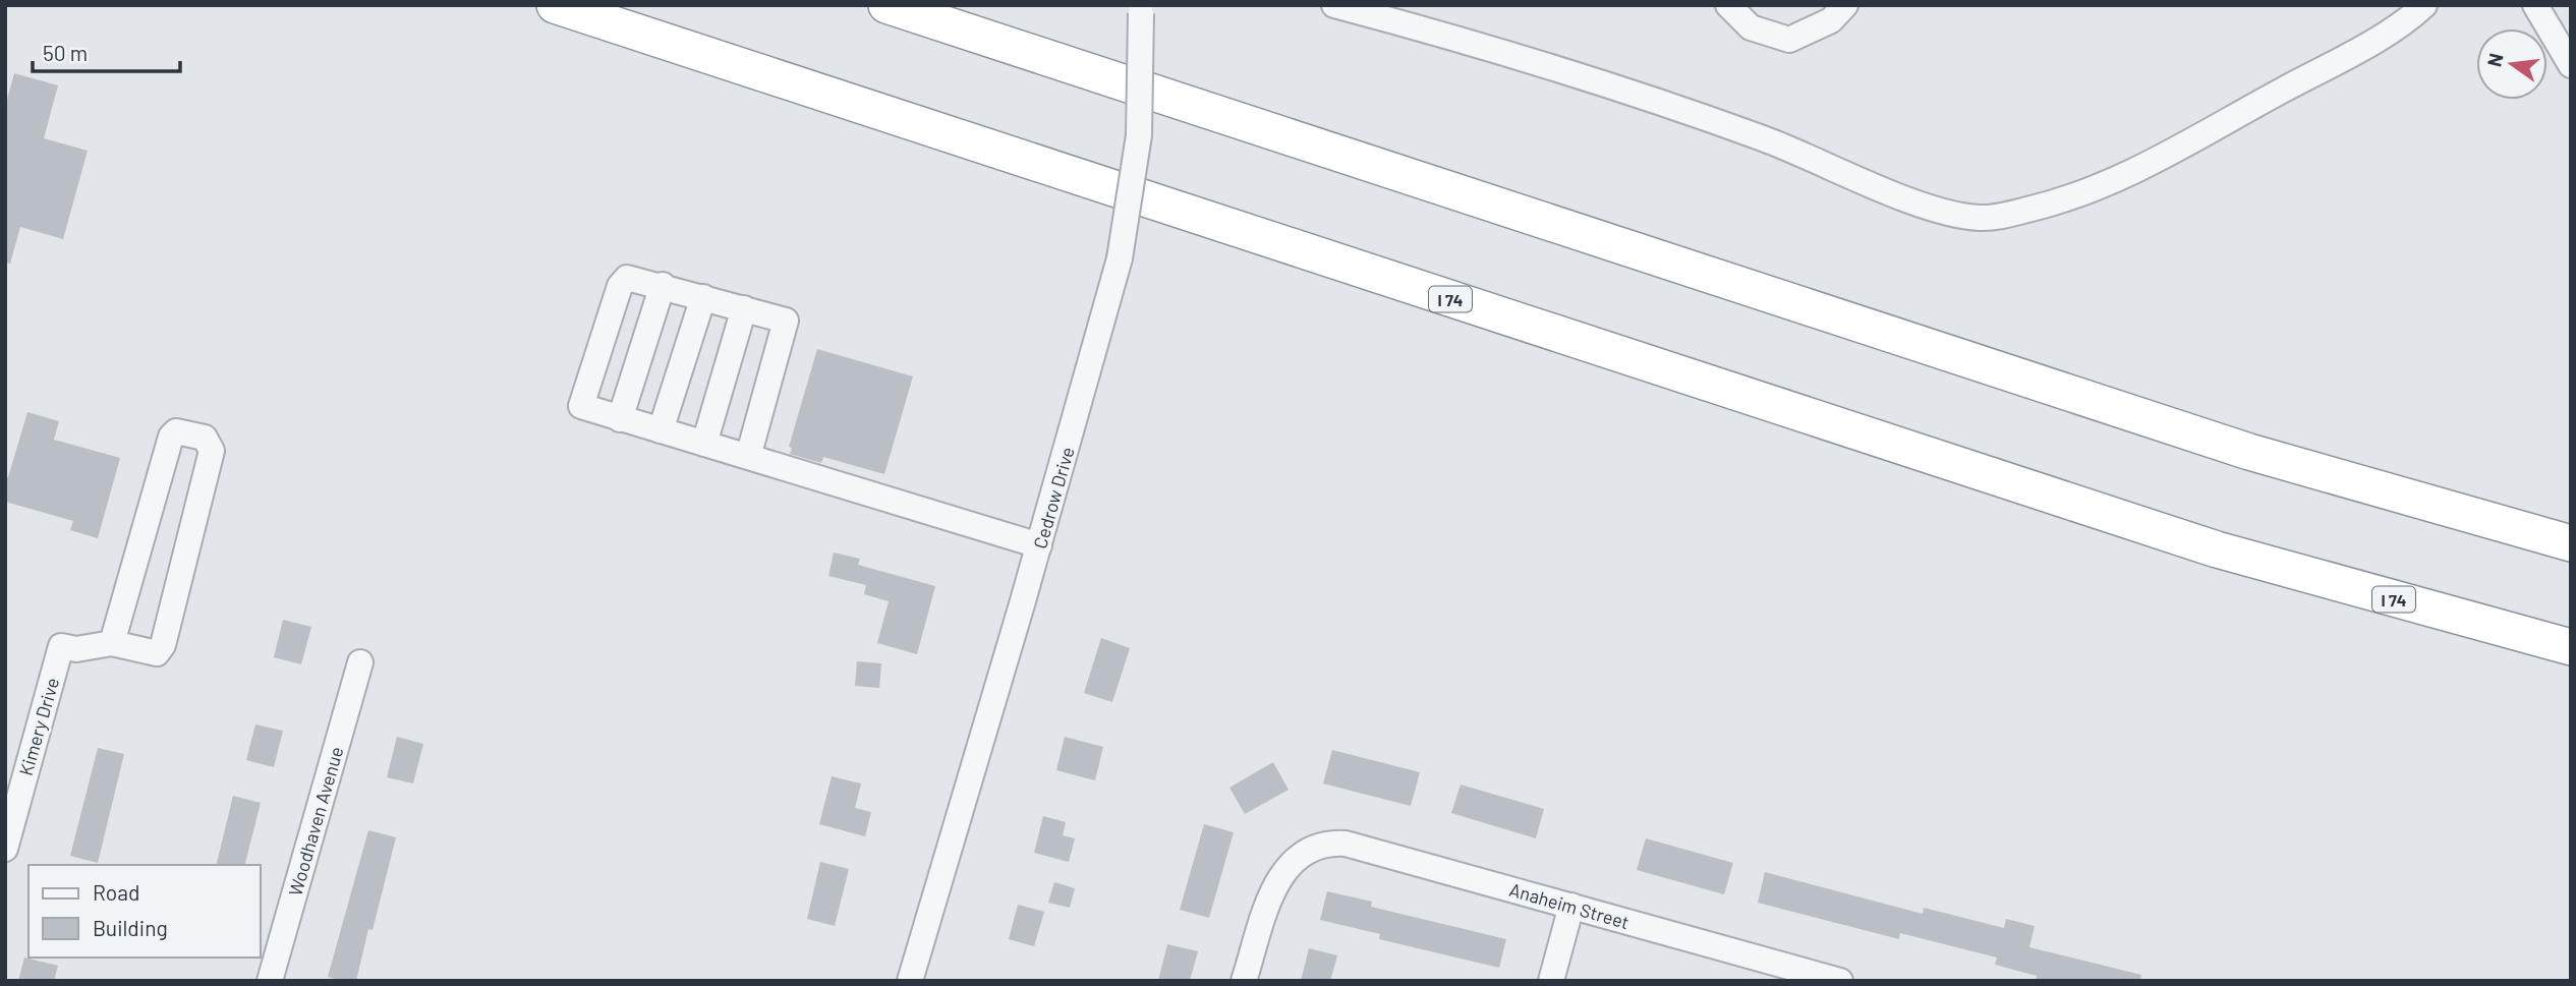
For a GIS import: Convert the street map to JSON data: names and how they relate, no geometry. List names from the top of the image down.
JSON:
{
  "streets": {
    "highway": ["I 74"],
    "street": [
      "Cedrow Drive",
      "Kimery Drive",
      "Woodhaven Avenue",
      "Anaheim Street"
    ]
  },
  "legend": ["Road", "Building"],
  "scale_bar": "50 m",
  "north": "left"
}
